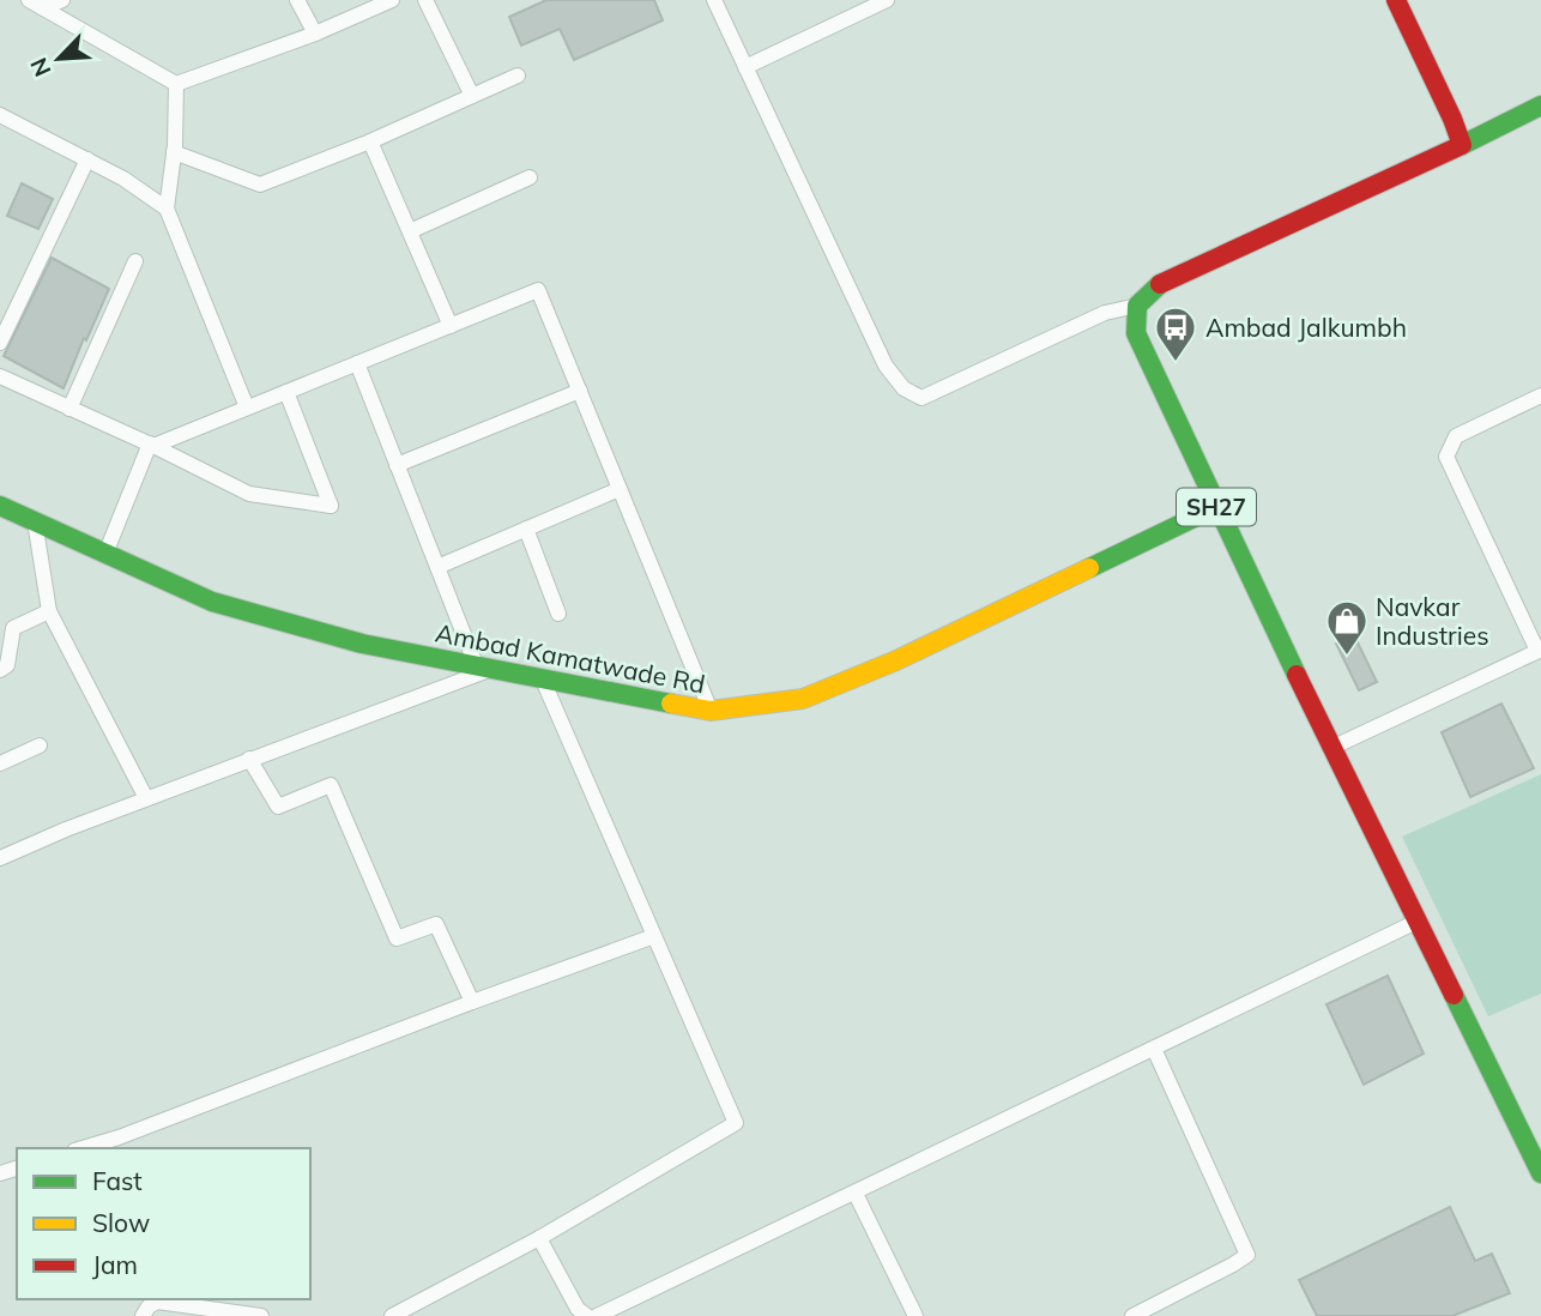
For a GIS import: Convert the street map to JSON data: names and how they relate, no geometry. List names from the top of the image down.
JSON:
{
  "streets": {
    "main road": ["SH27", "Ambad Kamatwade Rd"]
  },
  "crossings": [
    ["SH27", "Ambad Kamatwade Rd"]
  ],
  "places": {
    "bus stop": ["Ambad Jalkumbh"],
    "shop": ["Navkar Industries"]
  },
  "legend": ["Fast", "Slow", "Jam"],
  "north": "bottom left"
}
